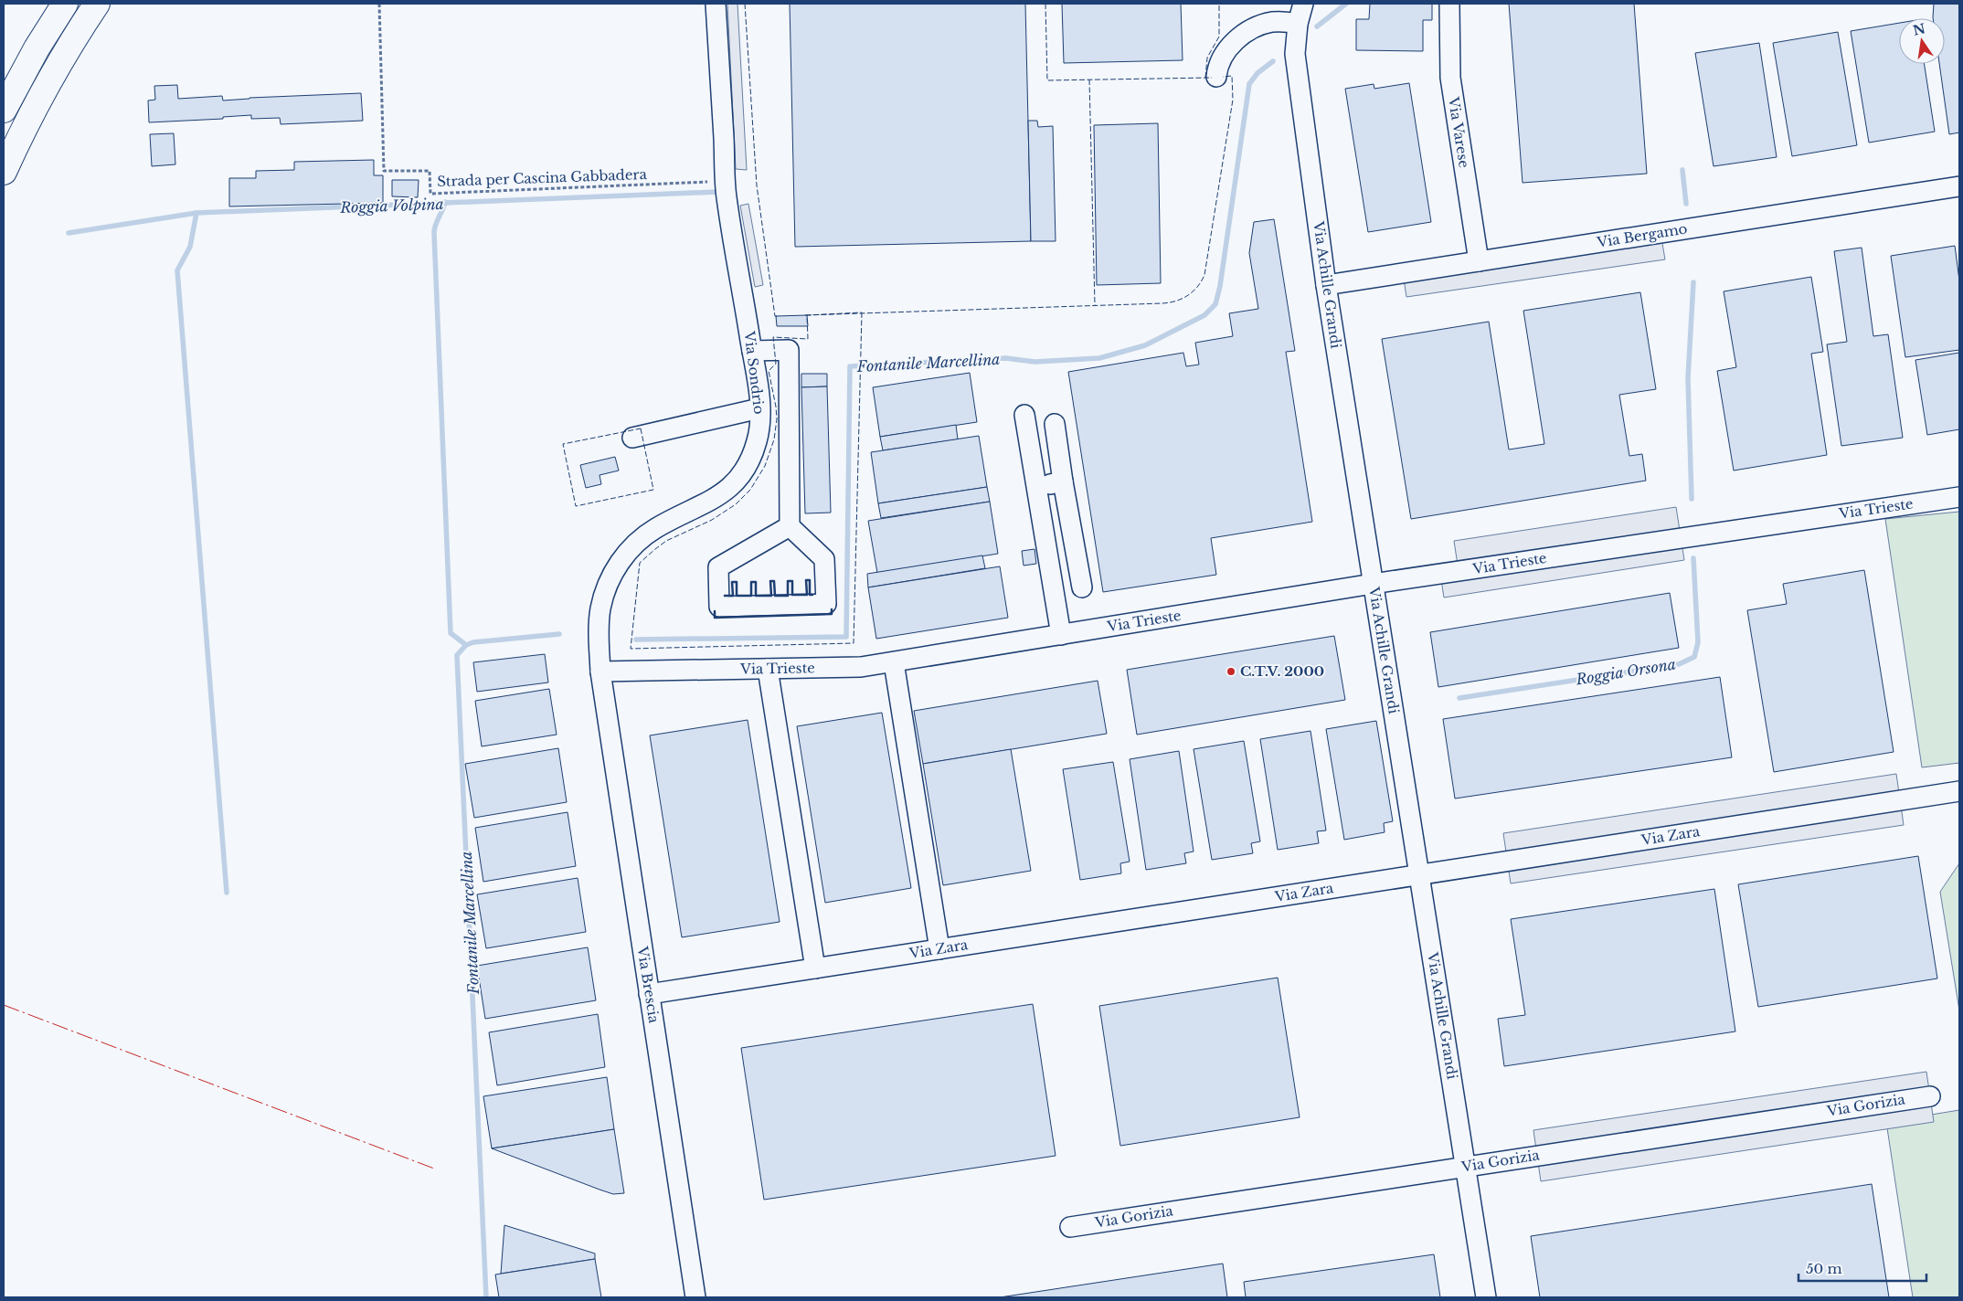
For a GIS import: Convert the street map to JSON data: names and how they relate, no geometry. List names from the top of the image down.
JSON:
{
  "streets": {
    "street": [
      "Via Varese",
      "Via Bergamo",
      "Via Achille Grandi",
      "Via Sondrio",
      "Via Trieste",
      "Via Zara",
      "Via Brescia",
      "Via Gorizia"
    ],
    "path": ["Strada per Cascina Gabbadera"]
  },
  "crossings": [
    ["Via Varese", "Via Bergamo"],
    ["Strada per Cascina Gabbadera", "Via Sondrio"],
    ["Via Bergamo", "Via Achille Grandi"],
    ["Via Achille Grandi", "Via Trieste"],
    ["Via Achille Grandi", "Via Zara"],
    ["Via Achille Grandi", "Via Gorizia"],
    ["Via Sondrio", "Via Trieste"],
    ["Via Sondrio", "Via Brescia"],
    ["Via Trieste", "Via Brescia"],
    ["Via Zara", "Via Brescia"]
  ],
  "water": ["Roggia Volpina", "Fontanile Marcellina", "Roggia Orsona"],
  "places": ["C.T.V. 2000"],
  "scale_bar": "50 m",
  "north": "top"
}
